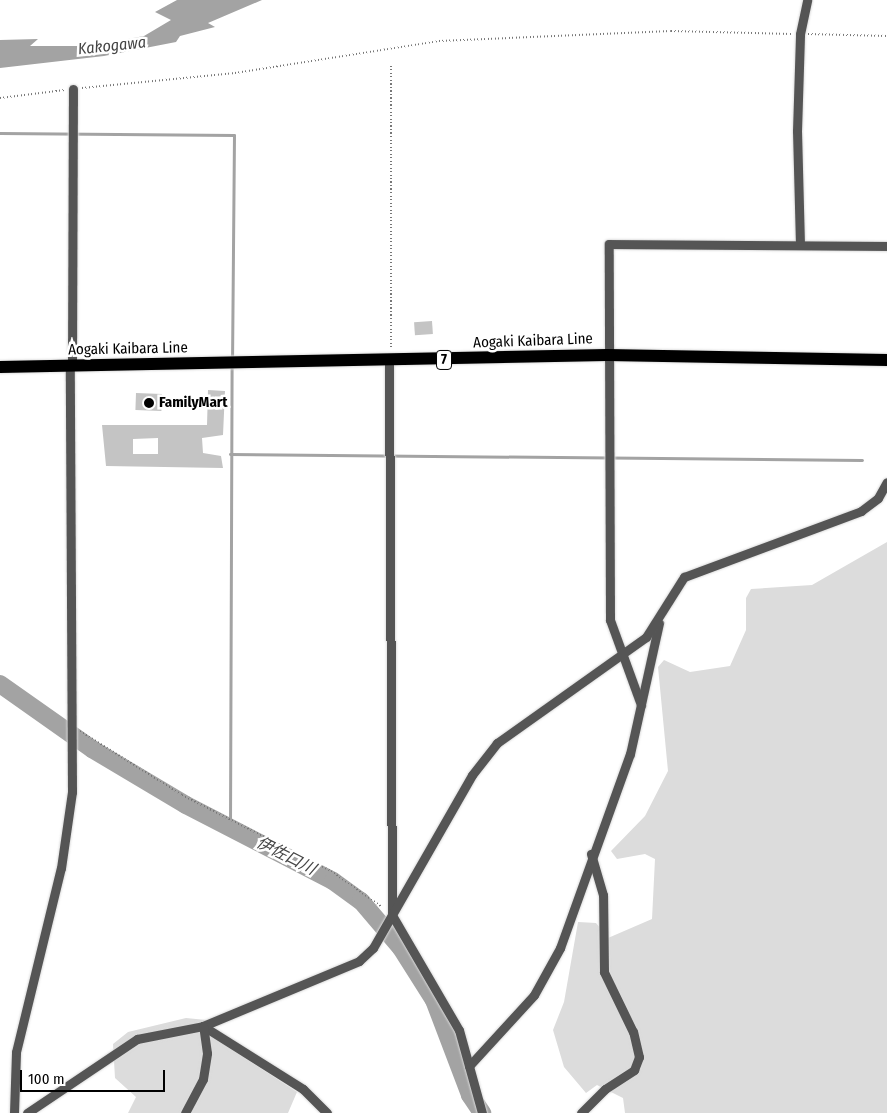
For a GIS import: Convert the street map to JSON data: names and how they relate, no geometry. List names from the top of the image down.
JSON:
{
  "streets": {
    "main road": ["Aogaki Kaibara Line", "7"]
  },
  "water": ["Kakogawa", "伊佐口川"],
  "places": ["FamilyMart"],
  "scale_bar": "100 m"
}
